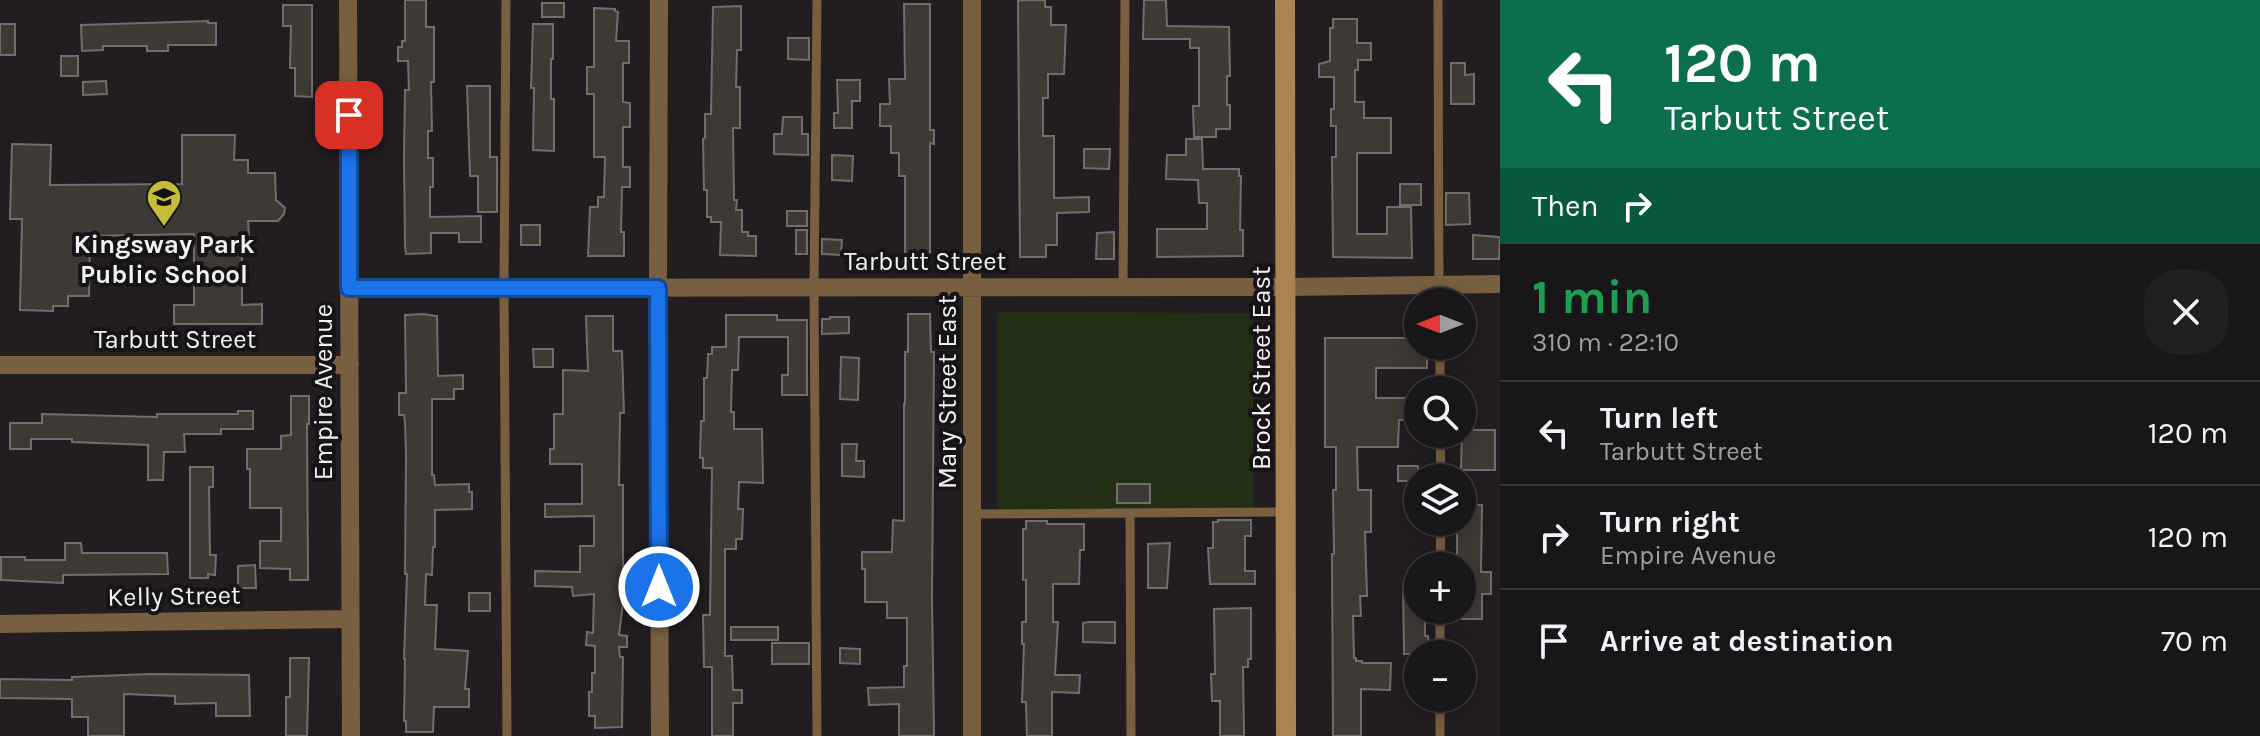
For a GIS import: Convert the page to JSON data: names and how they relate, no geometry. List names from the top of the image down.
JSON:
{
  "streets": {
    "street": [
      "Tarbutt Street",
      "Brock Street East",
      "Empire Avenue",
      "Mary Street East",
      "Kelly Street"
    ]
  },
  "crossings": [
    ["Tarbutt Street", "Brock Street East"],
    ["Tarbutt Street", "Empire Avenue"],
    ["Tarbutt Street", "Mary Street East"],
    ["Empire Avenue", "Kelly Street"]
  ],
  "places": {
    "school or university": ["Kingsway Park Public School"]
  },
  "north": "left",
  "page": {
    "turn": ["120 m", "Tarbutt Street"],
    "then": "Then",
    "heading": ["1 min", "310 m · 22:10"],
    "map_buttons": ["+", "−"],
    "list": [
      {
        "name": "Turn left",
        "note": "Tarbutt Street",
        "value": "120 m"
      },
      {
        "name": "Turn right",
        "note": "Empire Avenue",
        "value": "120 m"
      },
      {
        "name": "Arrive at destination",
        "value": "70 m"
      }
    ]
  }
}
